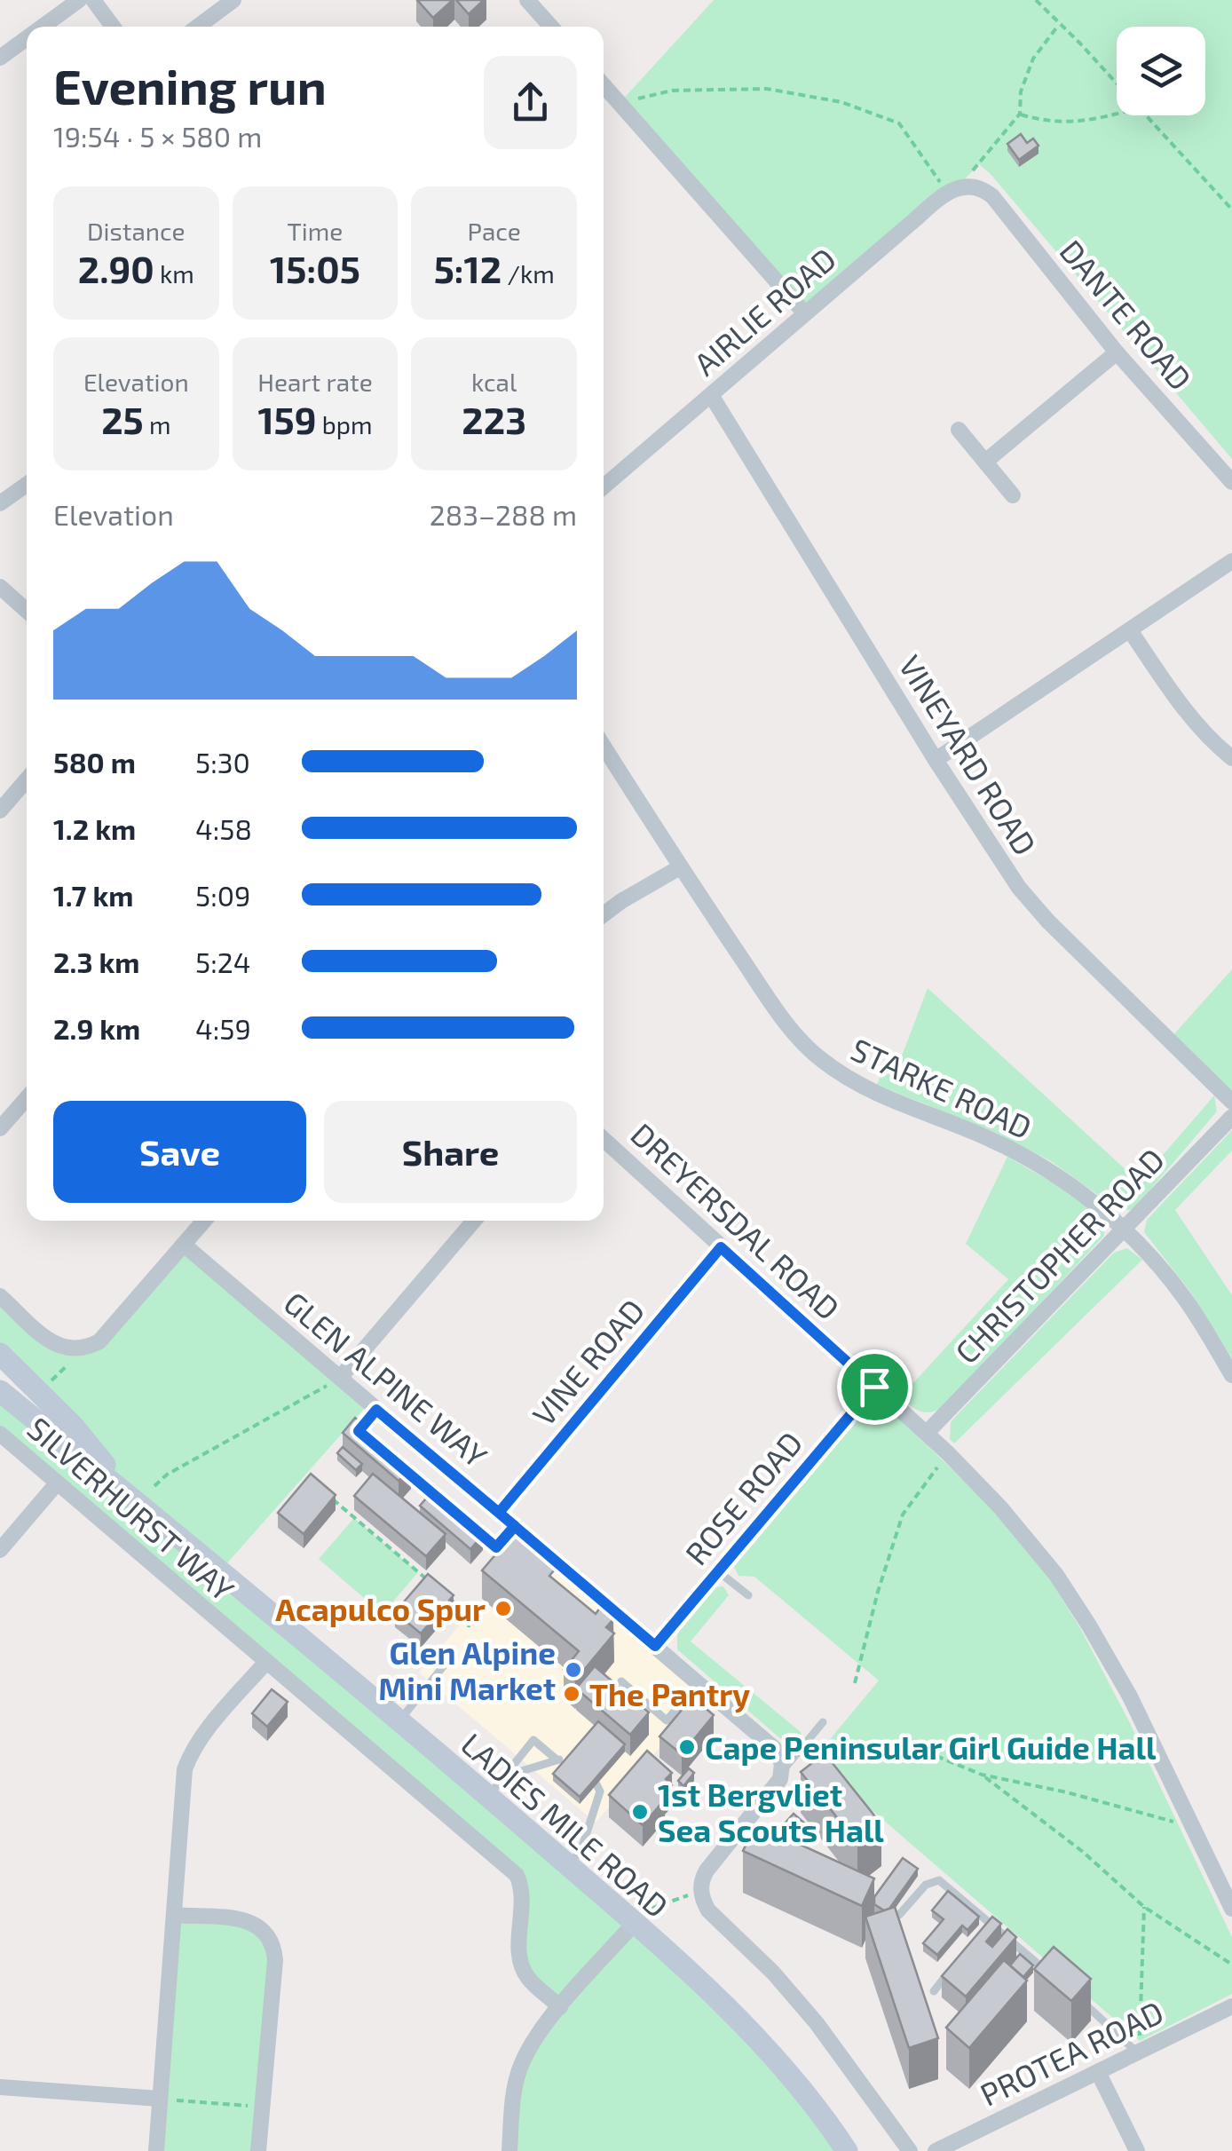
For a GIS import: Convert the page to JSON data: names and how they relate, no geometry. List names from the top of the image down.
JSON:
{
  "streets": {
    "main road": ["LADIES MILE ROAD"],
    "street": [
      "AIRLIE ROAD",
      "DANTE ROAD",
      "VINEYARD ROAD",
      "STARKE ROAD",
      "DREYERSDAL ROAD",
      "CHRISTOPHER ROAD",
      "VINE ROAD",
      "GLEN ALPINE WAY",
      "ROSE ROAD",
      "SILVERHURST WAY",
      "PROTEA ROAD"
    ]
  },
  "crossings": [
    ["AIRLIE ROAD", "DANTE ROAD"],
    ["AIRLIE ROAD", "VINEYARD ROAD"],
    ["STARKE ROAD", "CHRISTOPHER ROAD"],
    ["DREYERSDAL ROAD", "CHRISTOPHER ROAD"],
    ["DREYERSDAL ROAD", "VINE ROAD"],
    ["DREYERSDAL ROAD", "ROSE ROAD"],
    ["VINE ROAD", "GLEN ALPINE WAY"],
    ["GLEN ALPINE WAY", "ROSE ROAD"]
  ],
  "places": [
    "Acapulco Spur",
    "Glen Alpine Mini Market",
    "The Pantry",
    "Cape Peninsular Girl Guide Hall",
    "1st Bergvliet Sea Scouts Hall"
  ],
  "page": {
    "heading": ["Evening run", "19:54 · 5 × 580 m"],
    "stats": [
      ["Distance", "2.90 km"],
      ["Time", "15:05"],
      ["Pace", "5:12 /km"],
      ["Elevation", "25 m"],
      ["Heart rate", "159 bpm"],
      ["kcal", "223"]
    ],
    "chart": ["Elevation", "283–288 m"],
    "list": [
      {
        "name": "580 m",
        "note": "5:30"
      },
      {
        "name": "1.2 km",
        "note": "4:58"
      },
      {
        "name": "1.7 km",
        "note": "5:09"
      },
      {
        "name": "2.3 km",
        "note": "5:24"
      },
      {
        "name": "2.9 km",
        "note": "4:59"
      }
    ],
    "buttons": ["Save", "Share"]
  }
}
